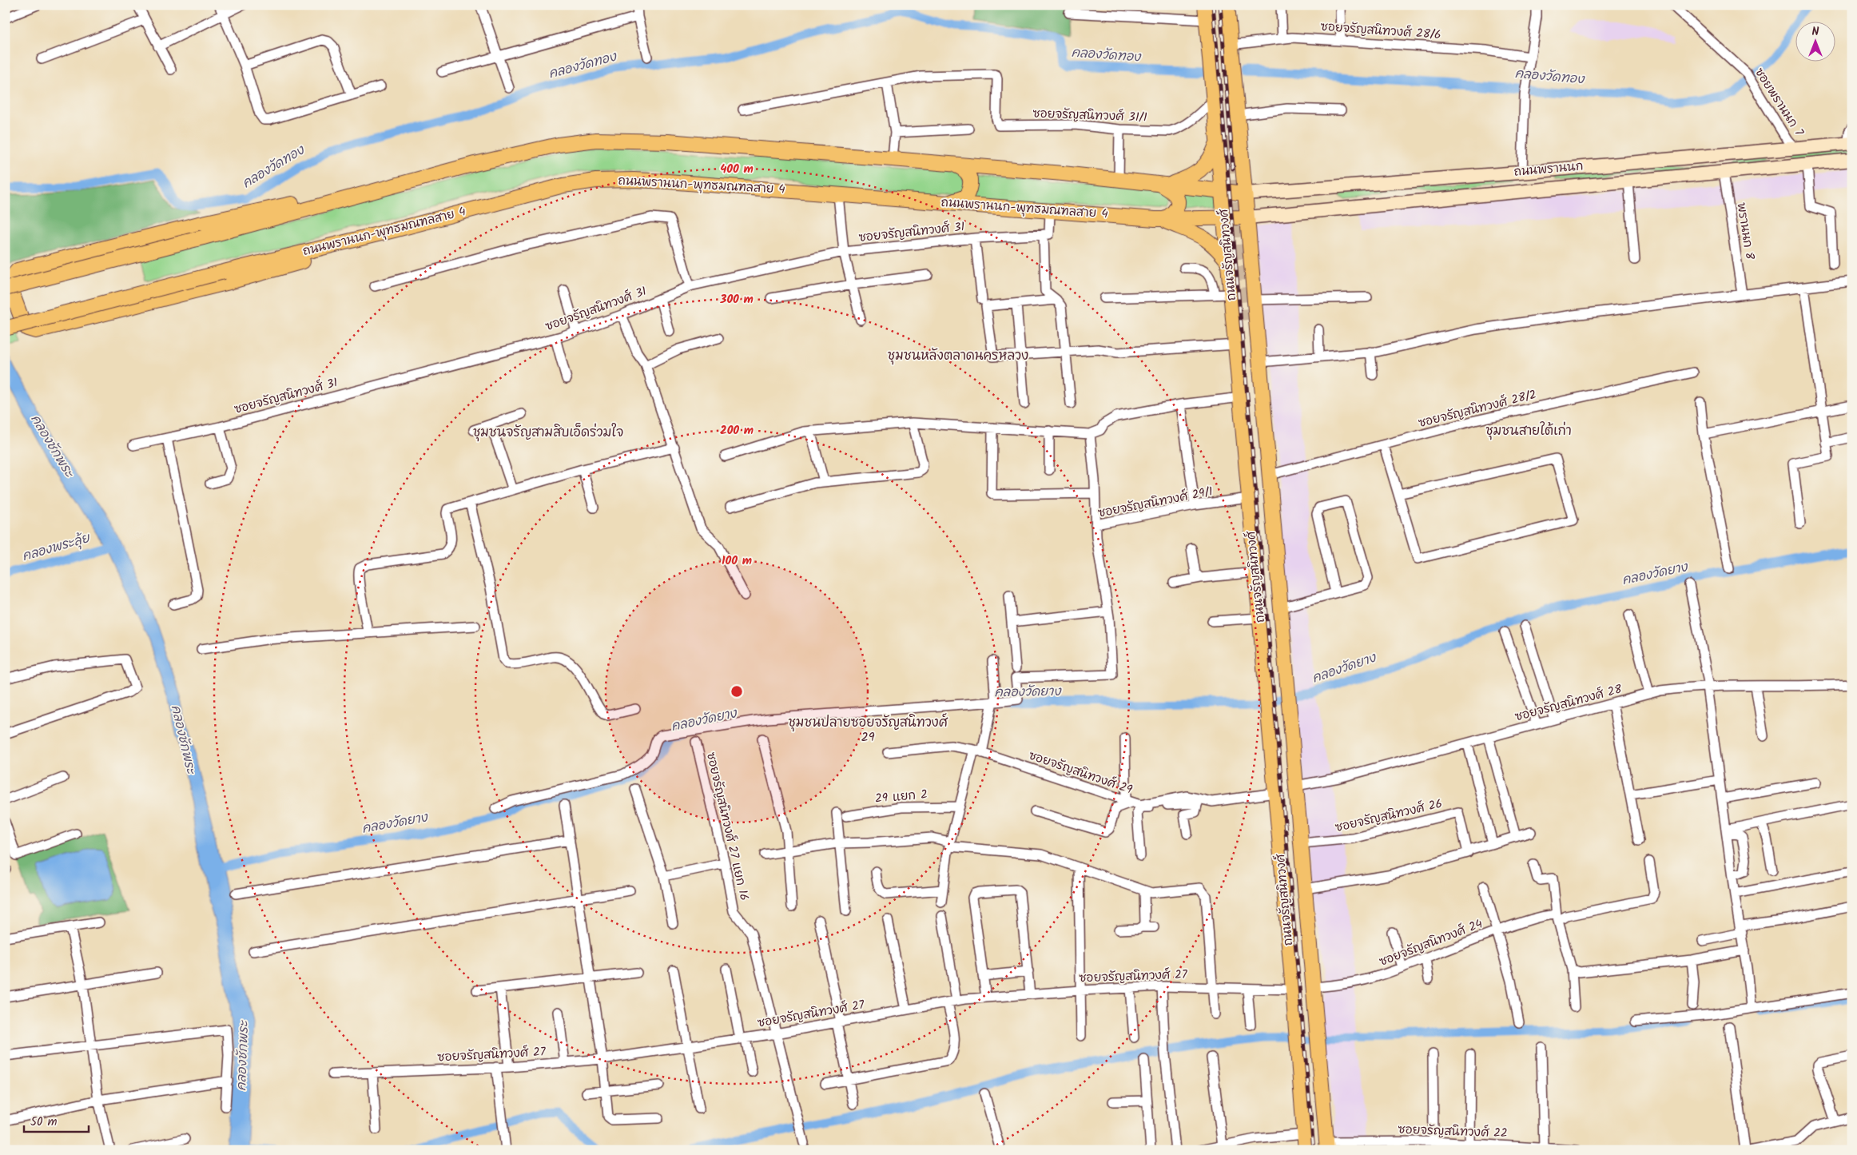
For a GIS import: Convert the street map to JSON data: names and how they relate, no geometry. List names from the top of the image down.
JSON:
{
  "streets": {
    "main road": ["ถนนพรานนก", "ถนนพรานนก-พุทธมณฑลสาย 4", "ถนนจรัญสนิทวงศ์"],
    "street": [
      "ซอยจรัญสนิทวงศ์ 28/6",
      "ซอยพรานนก 7",
      "ซอยจรัญสนิทวงศ์ 31/1",
      "พรานนก 8",
      "ซอยจรัญสนิทวงศ์ 31",
      "ซอยจรัญสนิทวงศ์ 28/2",
      "ซอยจรัญสนิทวงศ์ 29/1",
      "ซอยจรัญสนิทวงศ์ 28",
      "ซอยจรัญสนิทวงศ์ 29",
      "29 แยก 2",
      "ซอยจรัญสนิทวงศ์ 26",
      "ซอยจรัญสนิทวงศ์ 27 แยก 16",
      "ซอยจรัญสนิทวงศ์ 24",
      "ซอยจรัญสนิทวงศ์ 27",
      "ซอยจรัญสนิทวงศ์ 22"
    ]
  },
  "crossings": [
    ["ซอยจรัญสนิทวงศ์ 28/6", "ถนนจรัญสนิทวงศ์"],
    ["ซอยพรานนก 7", "ถนนพรานนก"],
    ["ซอยจรัญสนิทวงศ์ 31/1", "ถนนจรัญสนิทวงศ์"],
    ["ถนนพรานนก", "ถนนพรานนก-พุทธมณฑลสาย 4"],
    ["ถนนพรานนก", "พรานนก 8"],
    ["ถนนพรานนก", "ถนนจรัญสนิทวงศ์"],
    ["ถนนพรานนก-พุทธมณฑลสาย 4", "ถนนจรัญสนิทวงศ์"],
    ["ถนนจรัญสนิทวงศ์", "ซอยจรัญสนิทวงศ์ 28/2"],
    ["ถนนจรัญสนิทวงศ์", "ซอยจรัญสนิทวงศ์ 29/1"],
    ["ถนนจรัญสนิทวงศ์", "ซอยจรัญสนิทวงศ์ 28"],
    ["ถนนจรัญสนิทวงศ์", "ซอยจรัญสนิทวงศ์ 29"],
    ["ถนนจรัญสนิทวงศ์", "ซอยจรัญสนิทวงศ์ 26"],
    ["ถนนจรัญสนิทวงศ์", "ซอยจรัญสนิทวงศ์ 24"],
    ["ถนนจรัญสนิทวงศ์", "ซอยจรัญสนิทวงศ์ 27"],
    ["ถนนจรัญสนิทวงศ์", "ซอยจรัญสนิทวงศ์ 22"],
    ["ซอยจรัญสนิทวงศ์ 27 แยก 16", "ซอยจรัญสนิทวงศ์ 27"]
  ],
  "districts": [
    "ชุมชนหลังตลาดนครหลวง",
    "ชุมชนสายใต้เก่า",
    "ชุมชนจรัญสามสิบเอ็ดร่วมใจ",
    "ชุมชนปลายซอยจรัญสนิทวงศ์ 29"
  ],
  "water": [
    "คลองวัดทอง",
    "คลองชักพระ",
    "คลองพระลุ้ย",
    "คลองวัดยาง"
  ],
  "scale_bar": "50 m",
  "north": "top",
  "rings": [
    "400 m",
    "300 m",
    "200 m",
    "100 m"
  ]
}
